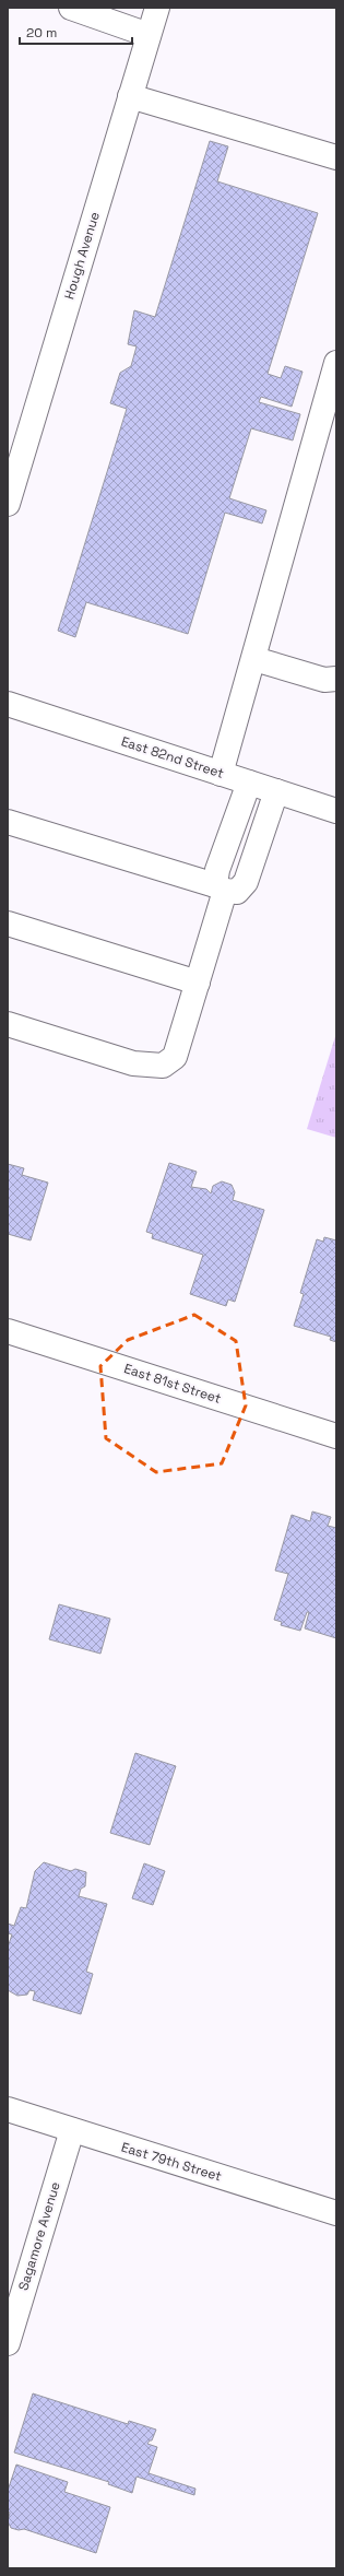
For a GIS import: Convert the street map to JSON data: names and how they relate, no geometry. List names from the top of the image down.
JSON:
{
  "streets": {
    "street": [
      "Hough Avenue",
      "East 82nd Street",
      "East 81st Street",
      "East 79th Street",
      "Sagamore Avenue"
    ]
  },
  "crossings": [
    ["East 79th Street", "Sagamore Avenue"]
  ],
  "scale_bar": "20 m"
}
